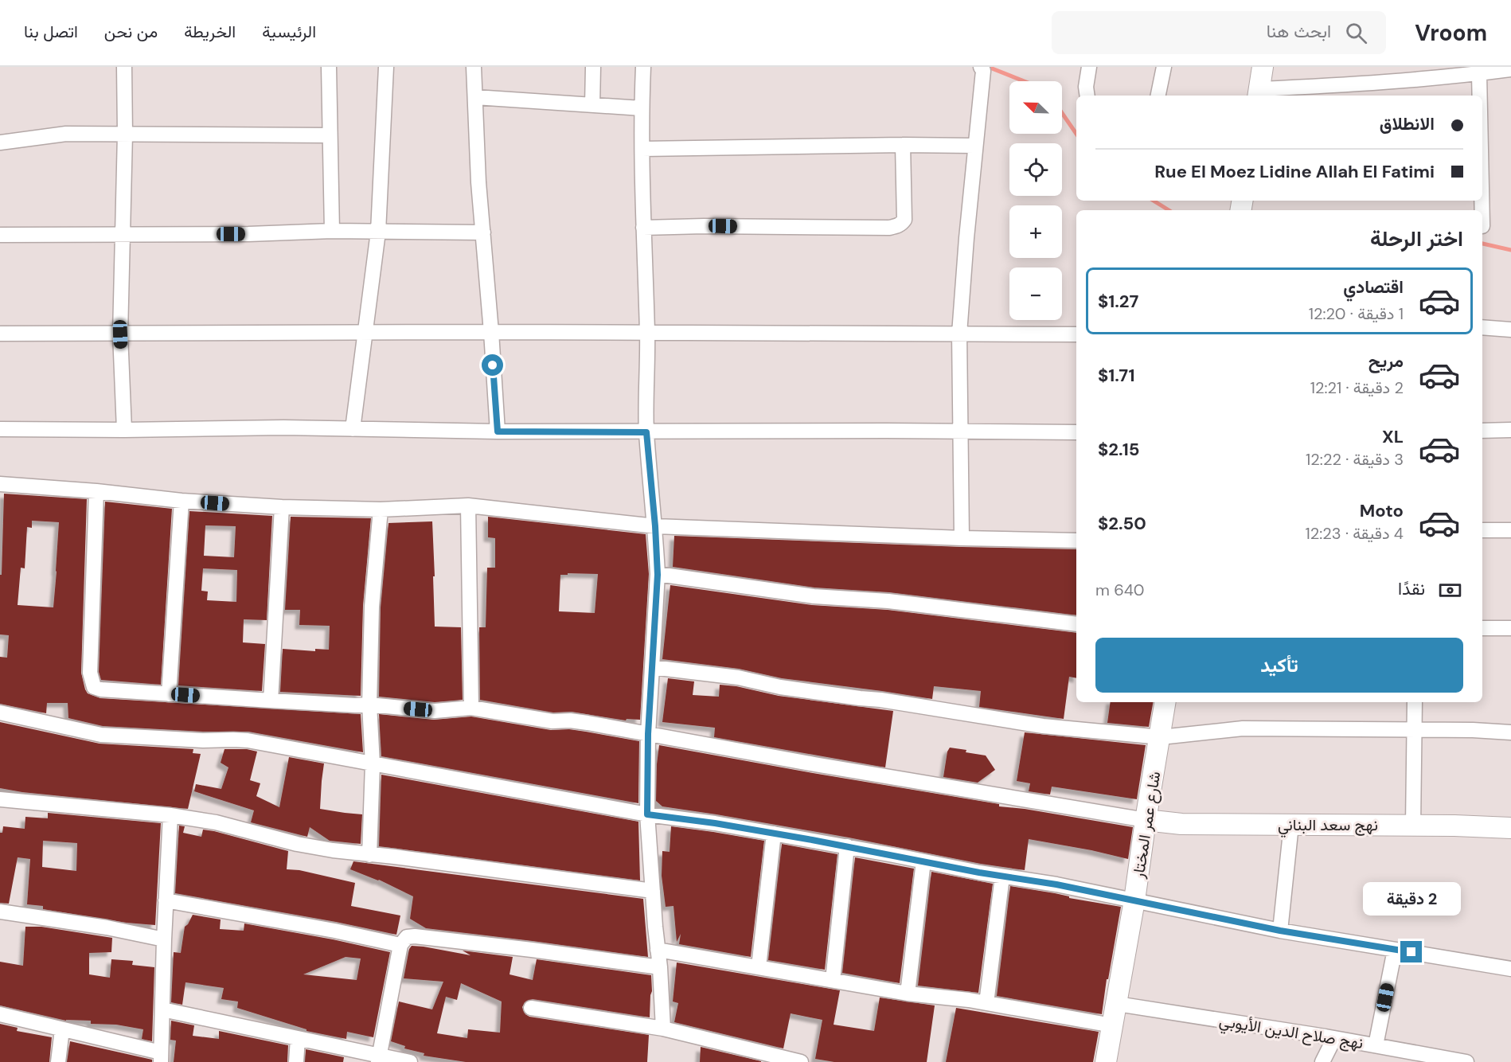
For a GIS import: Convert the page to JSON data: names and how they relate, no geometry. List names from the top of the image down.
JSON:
{
  "streets": {
    "street": ["شارع عمر المختار", "نهج سعد البناني", "نهج صلاح الدين الأيوبي"]
  },
  "crossings": [
    ["شارع عمر المختار", "نهج سعد البناني"],
    ["شارع عمر المختار", "نهج صلاح الدين الأيوبي"]
  ],
  "north": "top left",
  "page": {
    "header": "Vroom",
    "search": "ابحث هنا",
    "nav": [
      "الرئيسية",
      "الخريطة",
      "من نحن",
      "اتصل بنا"
    ],
    "map_buttons": ["+", "−"],
    "banner": ["الانطلاق", "Rue El Moez Lidine Allah El Fatimi"],
    "heading": "اختر الرحلة",
    "list": [
      {
        "name": "اقتصادي",
        "note": "1 دقيقة · 12:20",
        "value": "$1.27"
      },
      {
        "name": "مريح",
        "note": "2 دقيقة · 12:21",
        "value": "$1.71"
      },
      {
        "name": "XL",
        "note": "3 دقيقة · 12:22",
        "value": "$2.15"
      },
      {
        "name": "Moto",
        "note": "4 دقيقة · 12:23",
        "value": "$2.50"
      }
    ],
    "pay": ["نقدًا", "640 m"],
    "buttons": "تأكيد",
    "bubble": "2 دقيقة"
  }
}
